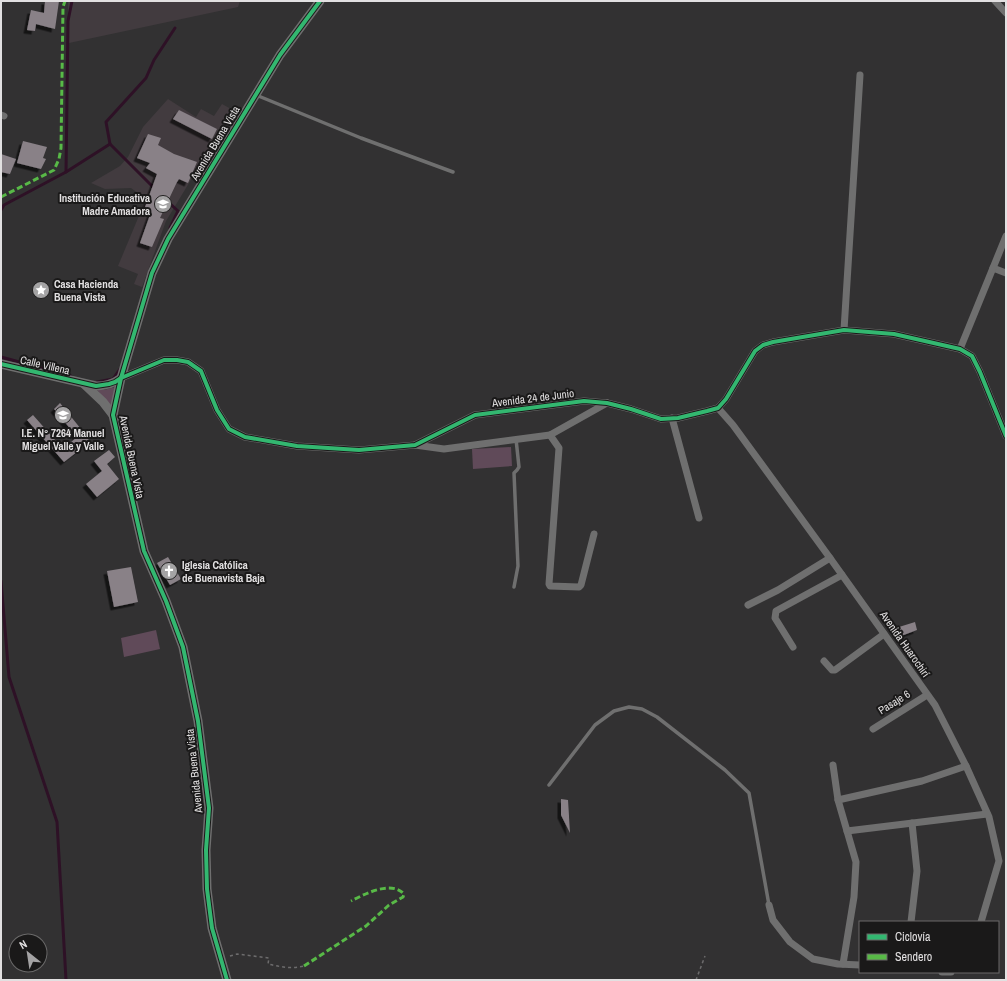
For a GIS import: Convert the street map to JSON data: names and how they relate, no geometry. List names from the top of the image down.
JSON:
{
  "streets": {
    "street": [
      "Avenida Buena Vista",
      "Calle Villena",
      "Avenida 24 de Junio",
      "Avenida Huarochirí",
      "Pasaje 6"
    ]
  },
  "crossings": [
    ["Avenida Buena Vista", "Calle Villena"],
    ["Avenida Buena Vista", "Avenida 24 de Junio"],
    ["Calle Villena", "Avenida 24 de Junio"],
    ["Avenida 24 de Junio", "Avenida Huarochirí"],
    ["Avenida Huarochirí", "Pasaje 6"]
  ],
  "places": {
    "school or university": ["Institución Educativa Madre Amadora", "I.E. N° 7264 Manuel Miguel Valle y Valle"],
    "place": ["Casa Hacienda Buena Vista"],
    "church": ["Iglesia Católica de Buenavista Baja"]
  },
  "legend": ["Ciclovía", "Sendero"],
  "north": "top left"
}
